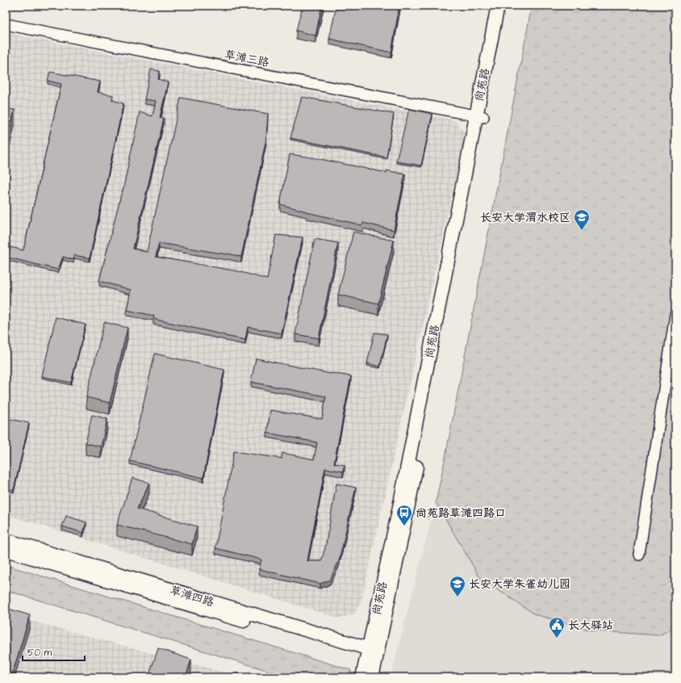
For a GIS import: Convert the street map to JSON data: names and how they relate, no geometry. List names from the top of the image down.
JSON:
{
  "streets": {
    "main road": ["尚苑路", "草滩四路"],
    "street": ["草滩三路"]
  },
  "crossings": [
    ["草滩三路", "尚苑路"],
    ["尚苑路", "草滩四路"]
  ],
  "places": {
    "school or university": ["长安大学渭水校区", "长安大学朱雀幼儿园"],
    "bus stop": ["尚苑路草滩四路口"],
    "public building": ["长大驿站"]
  },
  "scale_bar": "50 m"
}
